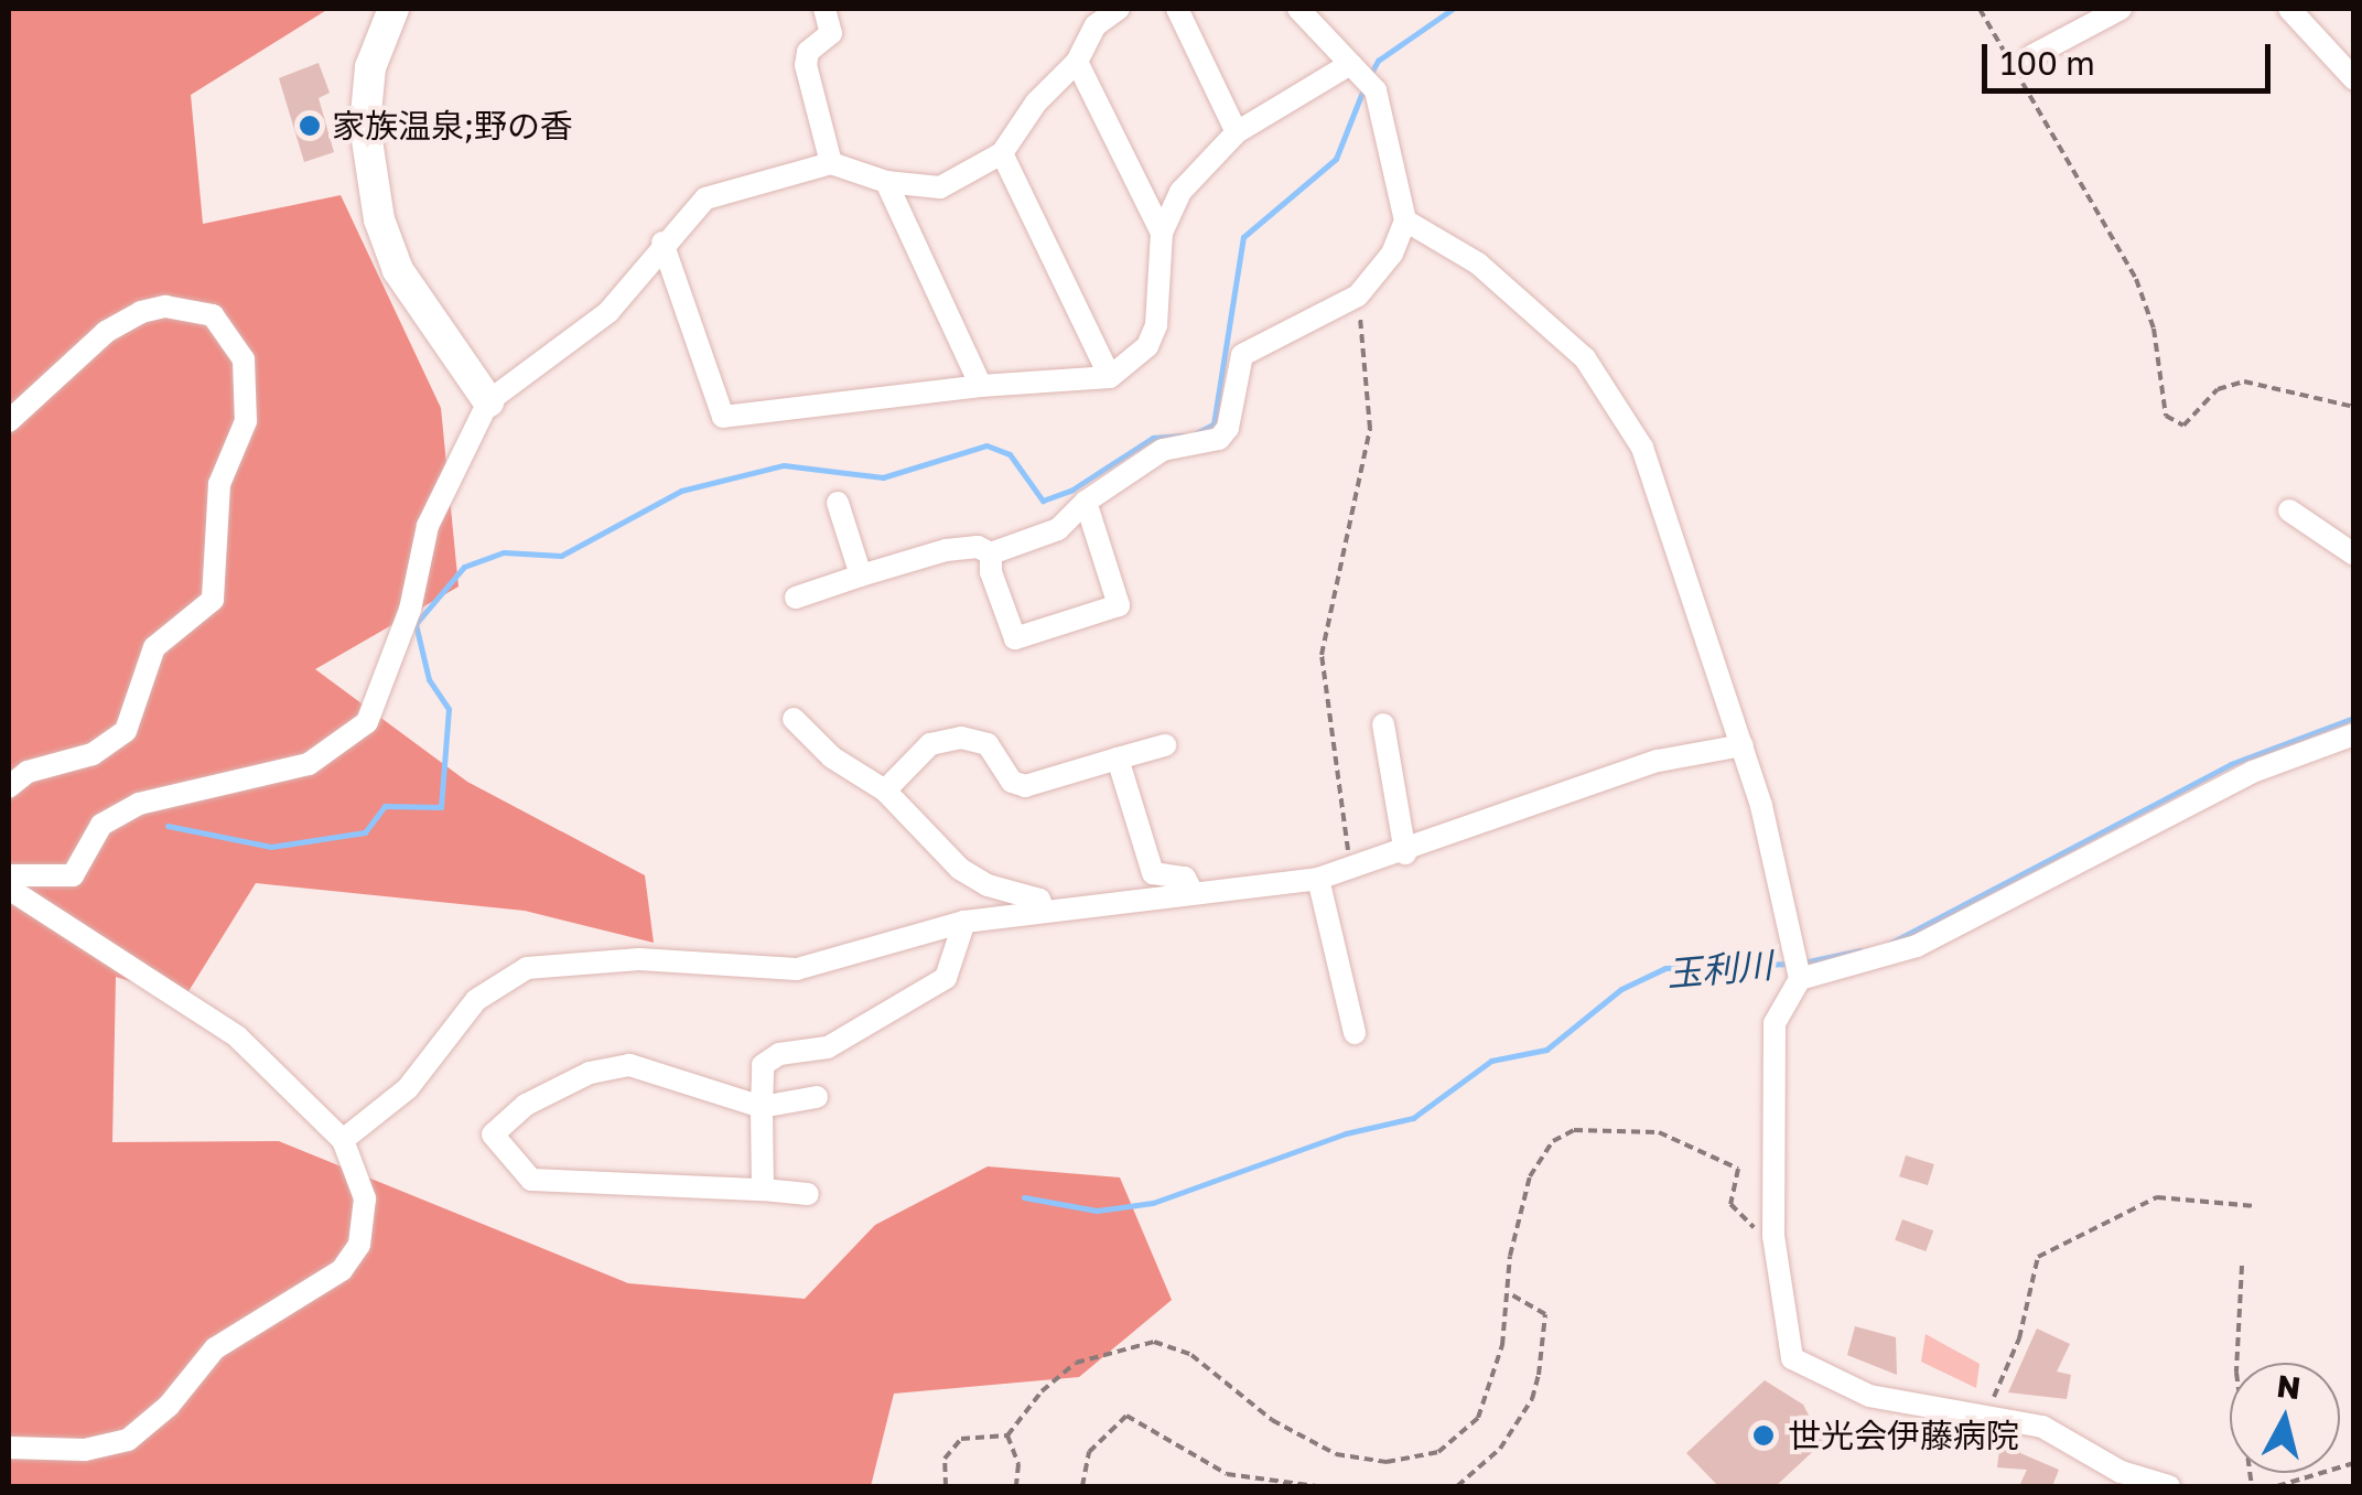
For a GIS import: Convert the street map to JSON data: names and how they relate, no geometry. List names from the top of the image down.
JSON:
{
  "water": ["玉利川"],
  "places": ["家族温泉;野の香", "世光会伊藤病院"],
  "scale_bar": "100 m",
  "north": "top"
}
